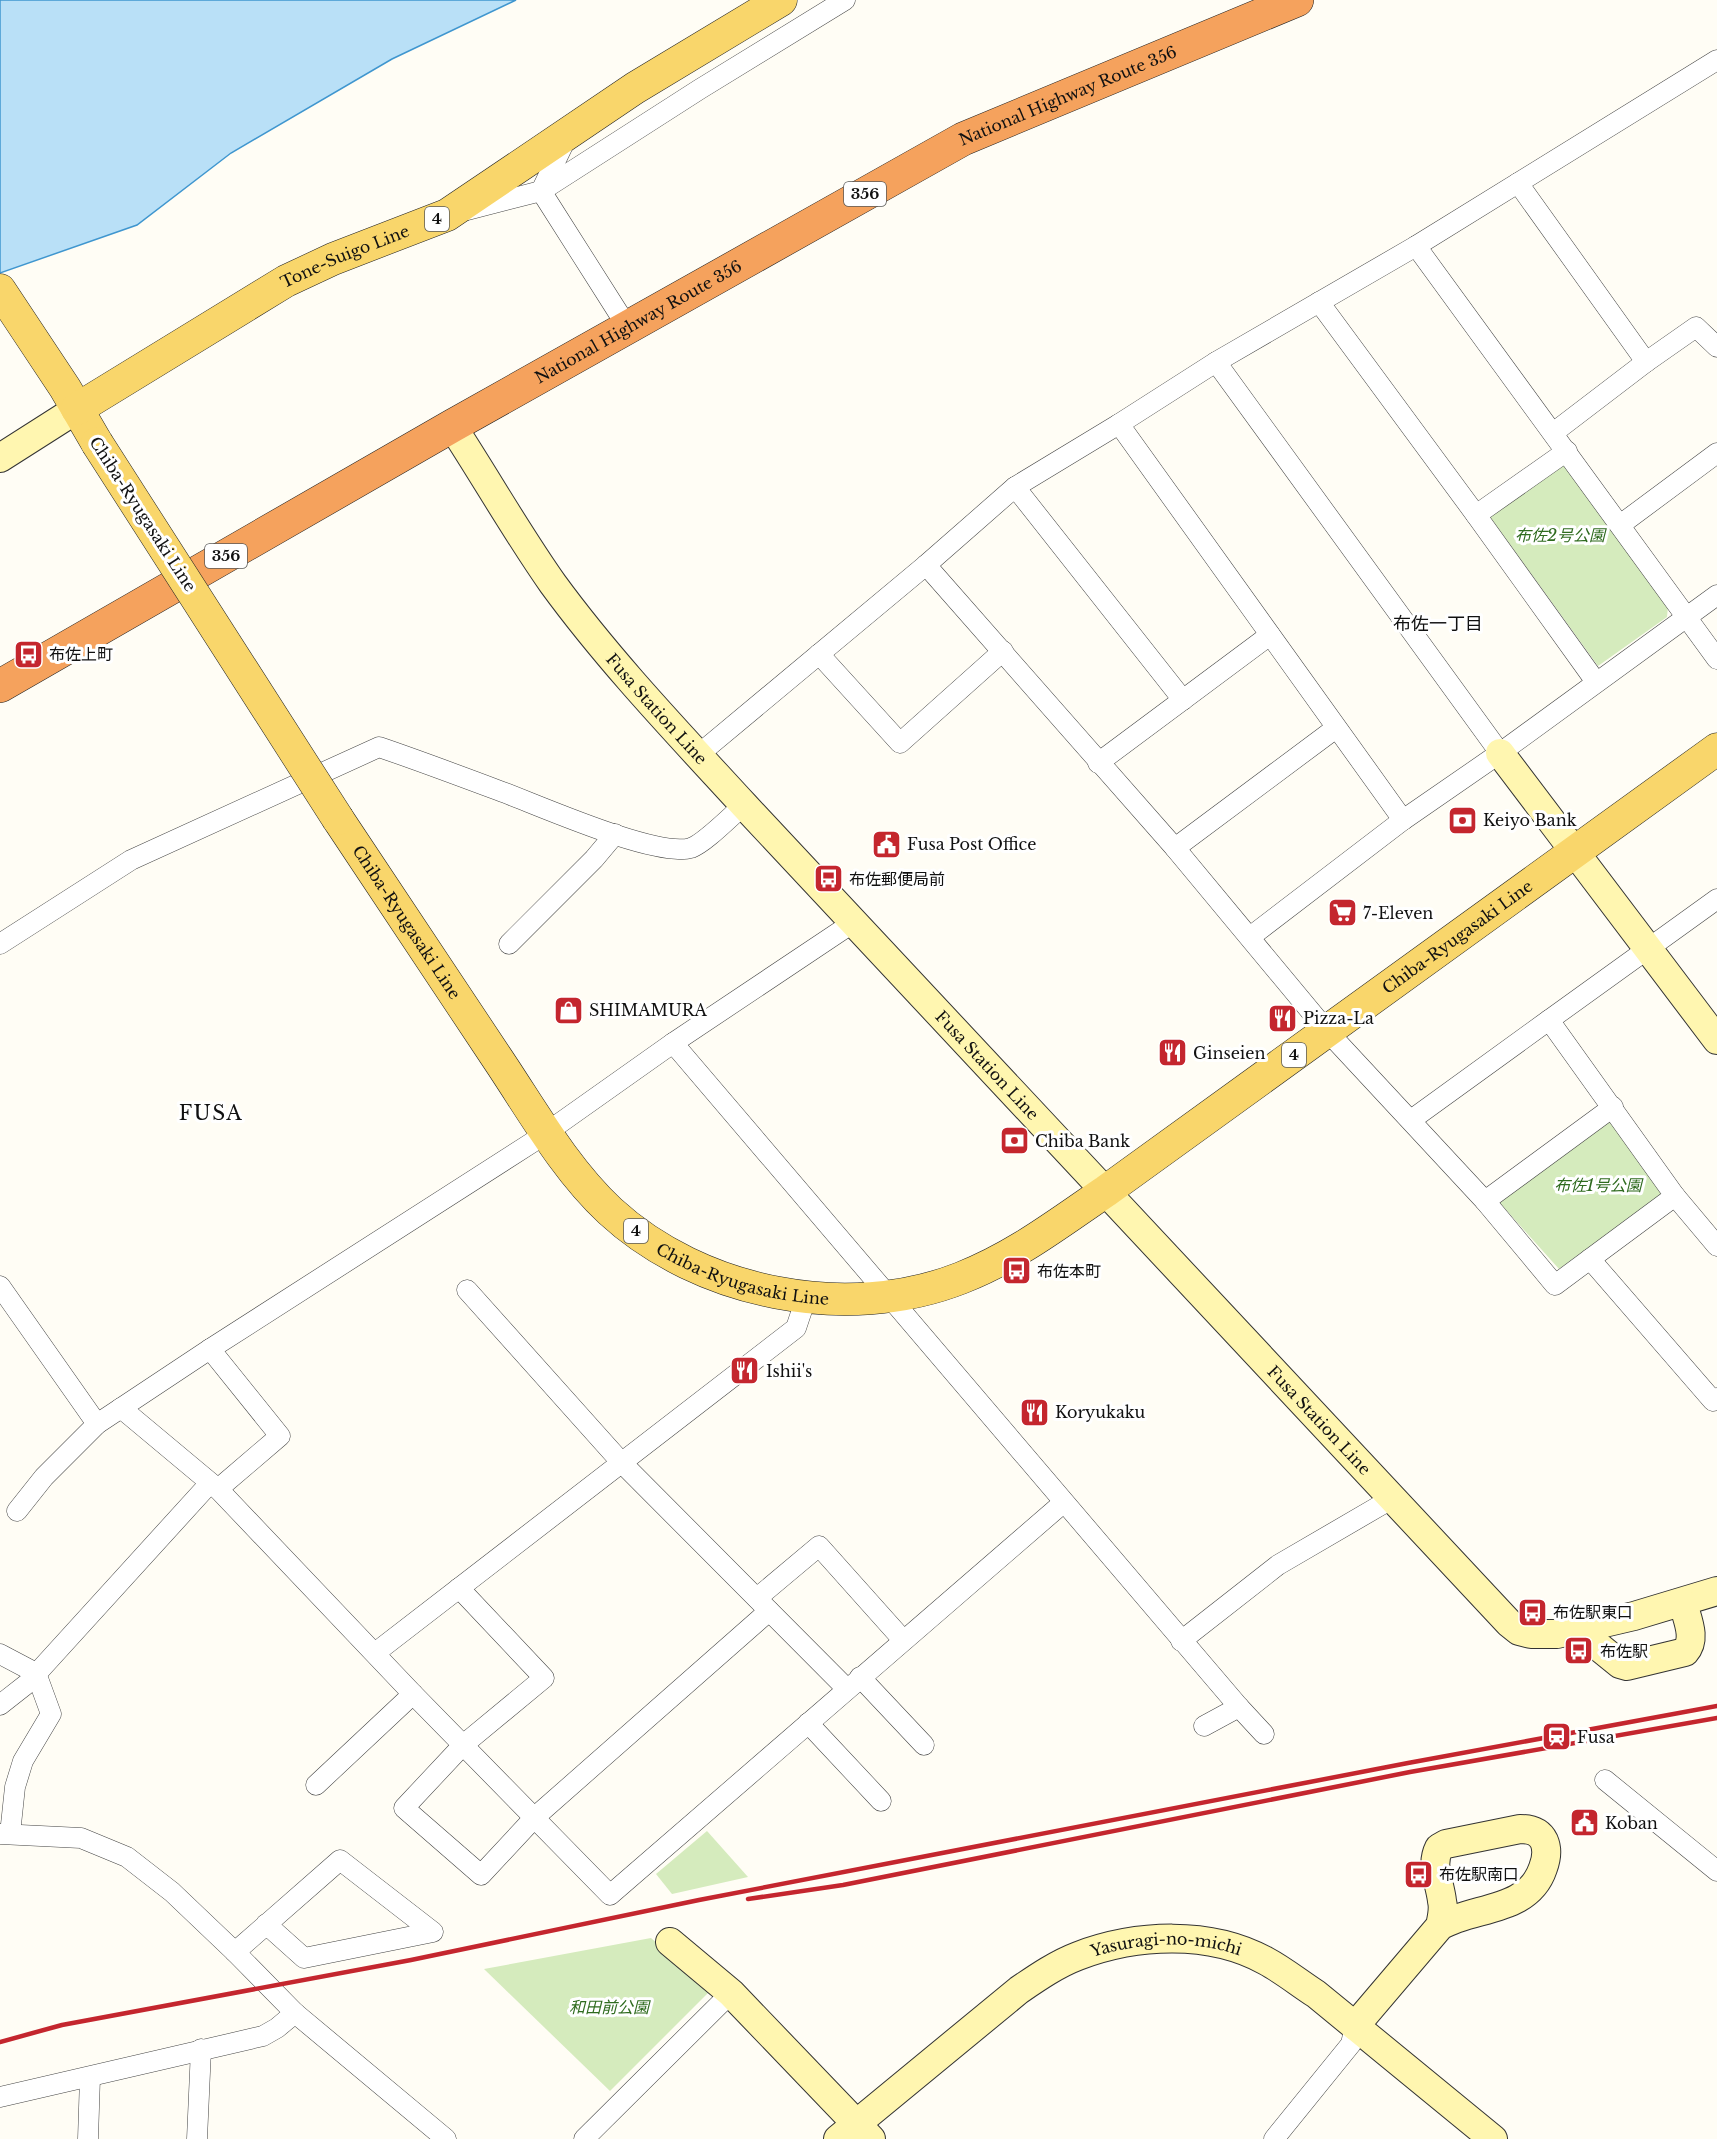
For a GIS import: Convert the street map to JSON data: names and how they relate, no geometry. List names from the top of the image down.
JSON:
{
  "streets": {
    "highway": ["National Highway Route 356", "356"],
    "main road": ["4", "Tone-Suigo Line", "Chiba-Ryugasaki Line"],
    "street": ["Fusa Station Line", "Yasuragi-no-michi"]
  },
  "crossings": [
    ["National Highway Route 356", "Fusa Station Line"],
    ["Tone-Suigo Line", "Chiba-Ryugasaki Line"],
    ["Chiba-Ryugasaki Line", "Fusa Station Line"]
  ],
  "districts": ["布佐一丁目", "FUSA"],
  "parks": ["布佐2号公園", "布佐1号公園", "和田前公園"],
  "places": {
    "bus stop": [
      "布佐上町",
      "布佐郵便局前",
      "布佐本町",
      "布佐駅東口",
      "布佐駅",
      "布佐駅南口"
    ],
    "bank": ["Keiyo Bank", "Chiba Bank"],
    "public building": ["Fusa Post Office", "Koban"],
    "supermarket": ["7-Eleven"],
    "shop": ["SHIMAMURA"],
    "restaurant": [
      "Pizza-La",
      "Ginseien",
      "Ishii's",
      "Koryukaku"
    ],
    "station": ["Fusa"]
  }
}
